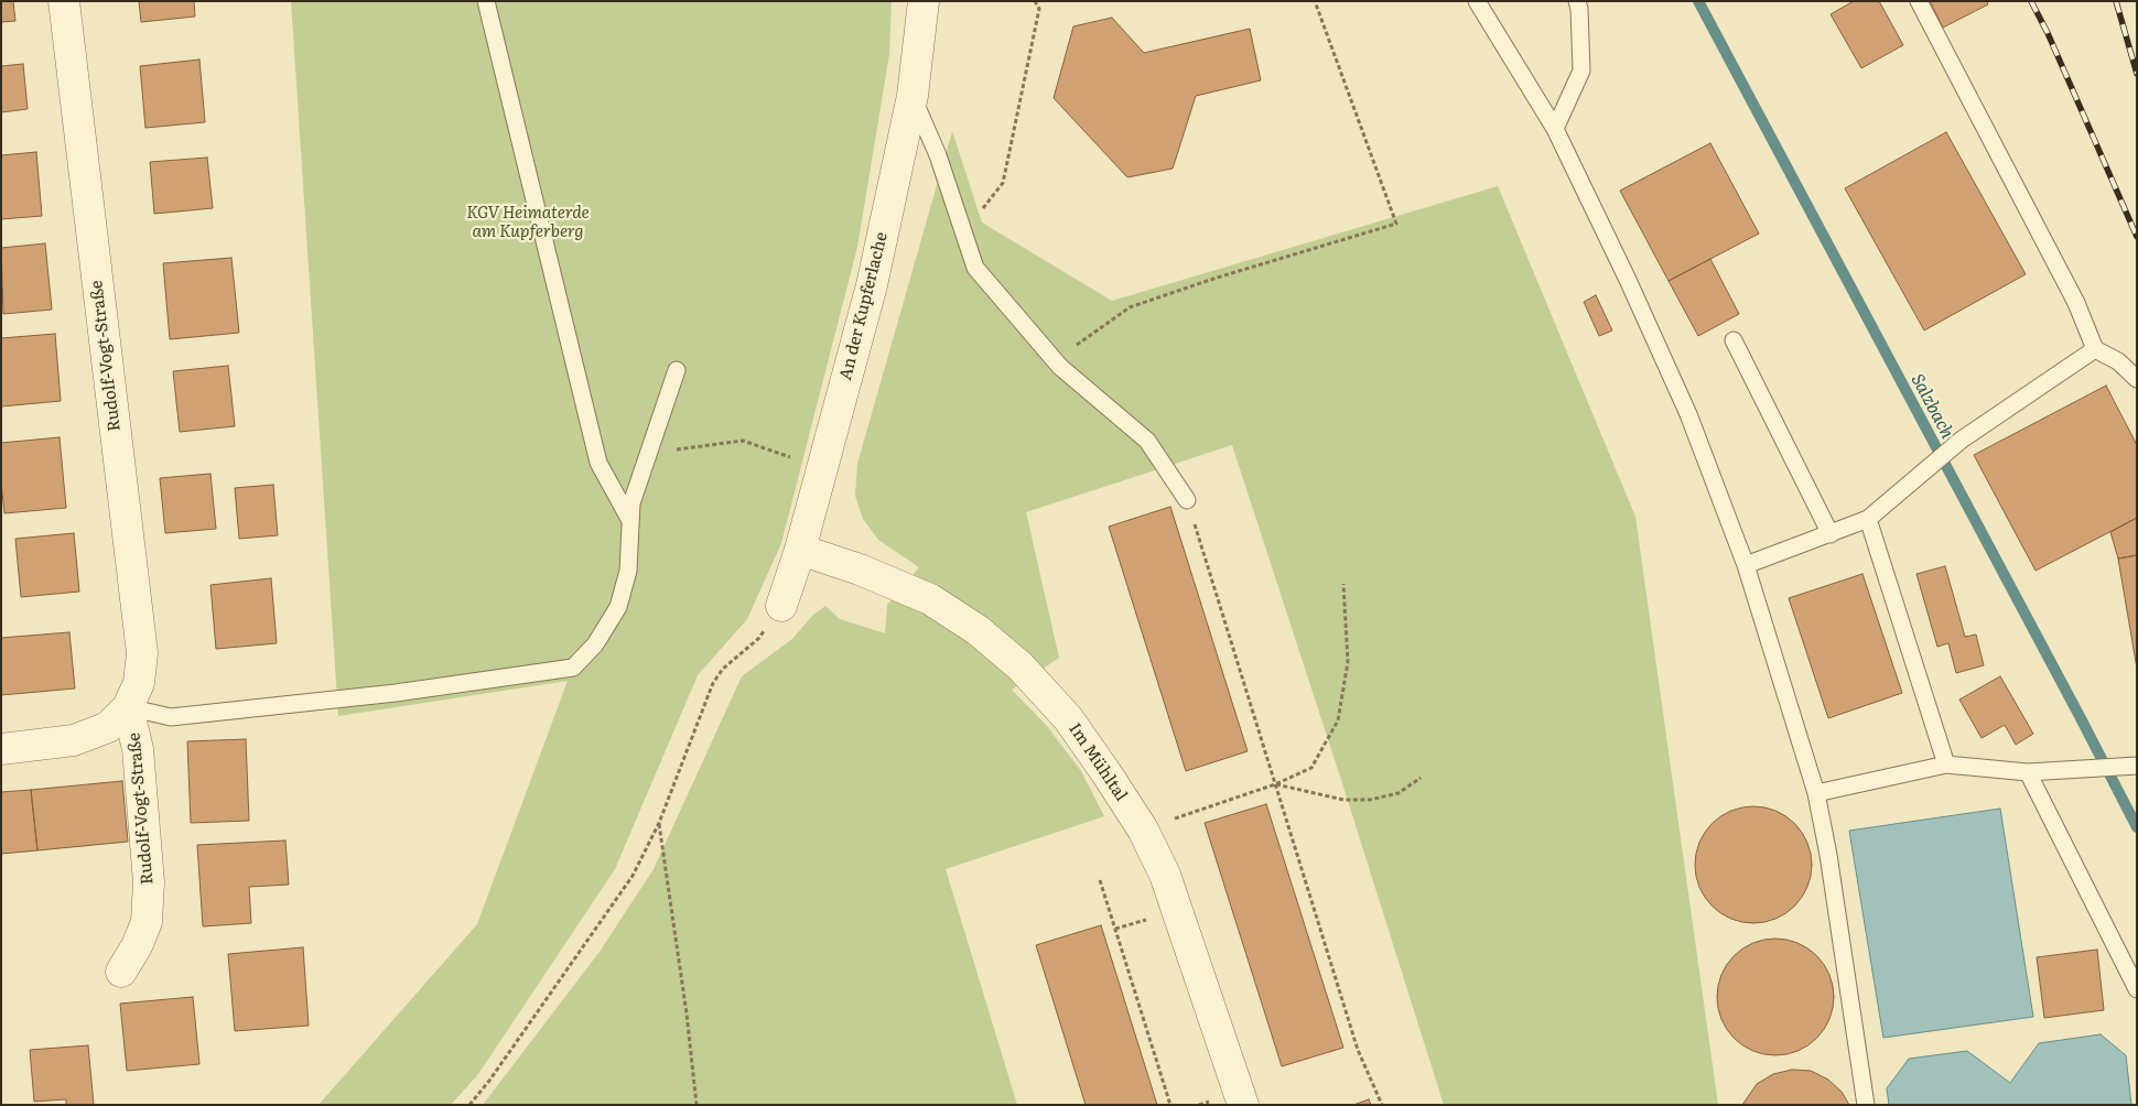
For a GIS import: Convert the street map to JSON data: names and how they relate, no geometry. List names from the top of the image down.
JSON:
{
  "streets": {
    "street": ["An der Kupferlache", "Rudolf-Vogt-Straße", "Im Mühltal"]
  },
  "crossings": [
    ["An der Kupferlache", "Im Mühltal"]
  ],
  "water": ["Salzbach"],
  "parks": ["KGV Heimaterde am Kupferberg"]
}
